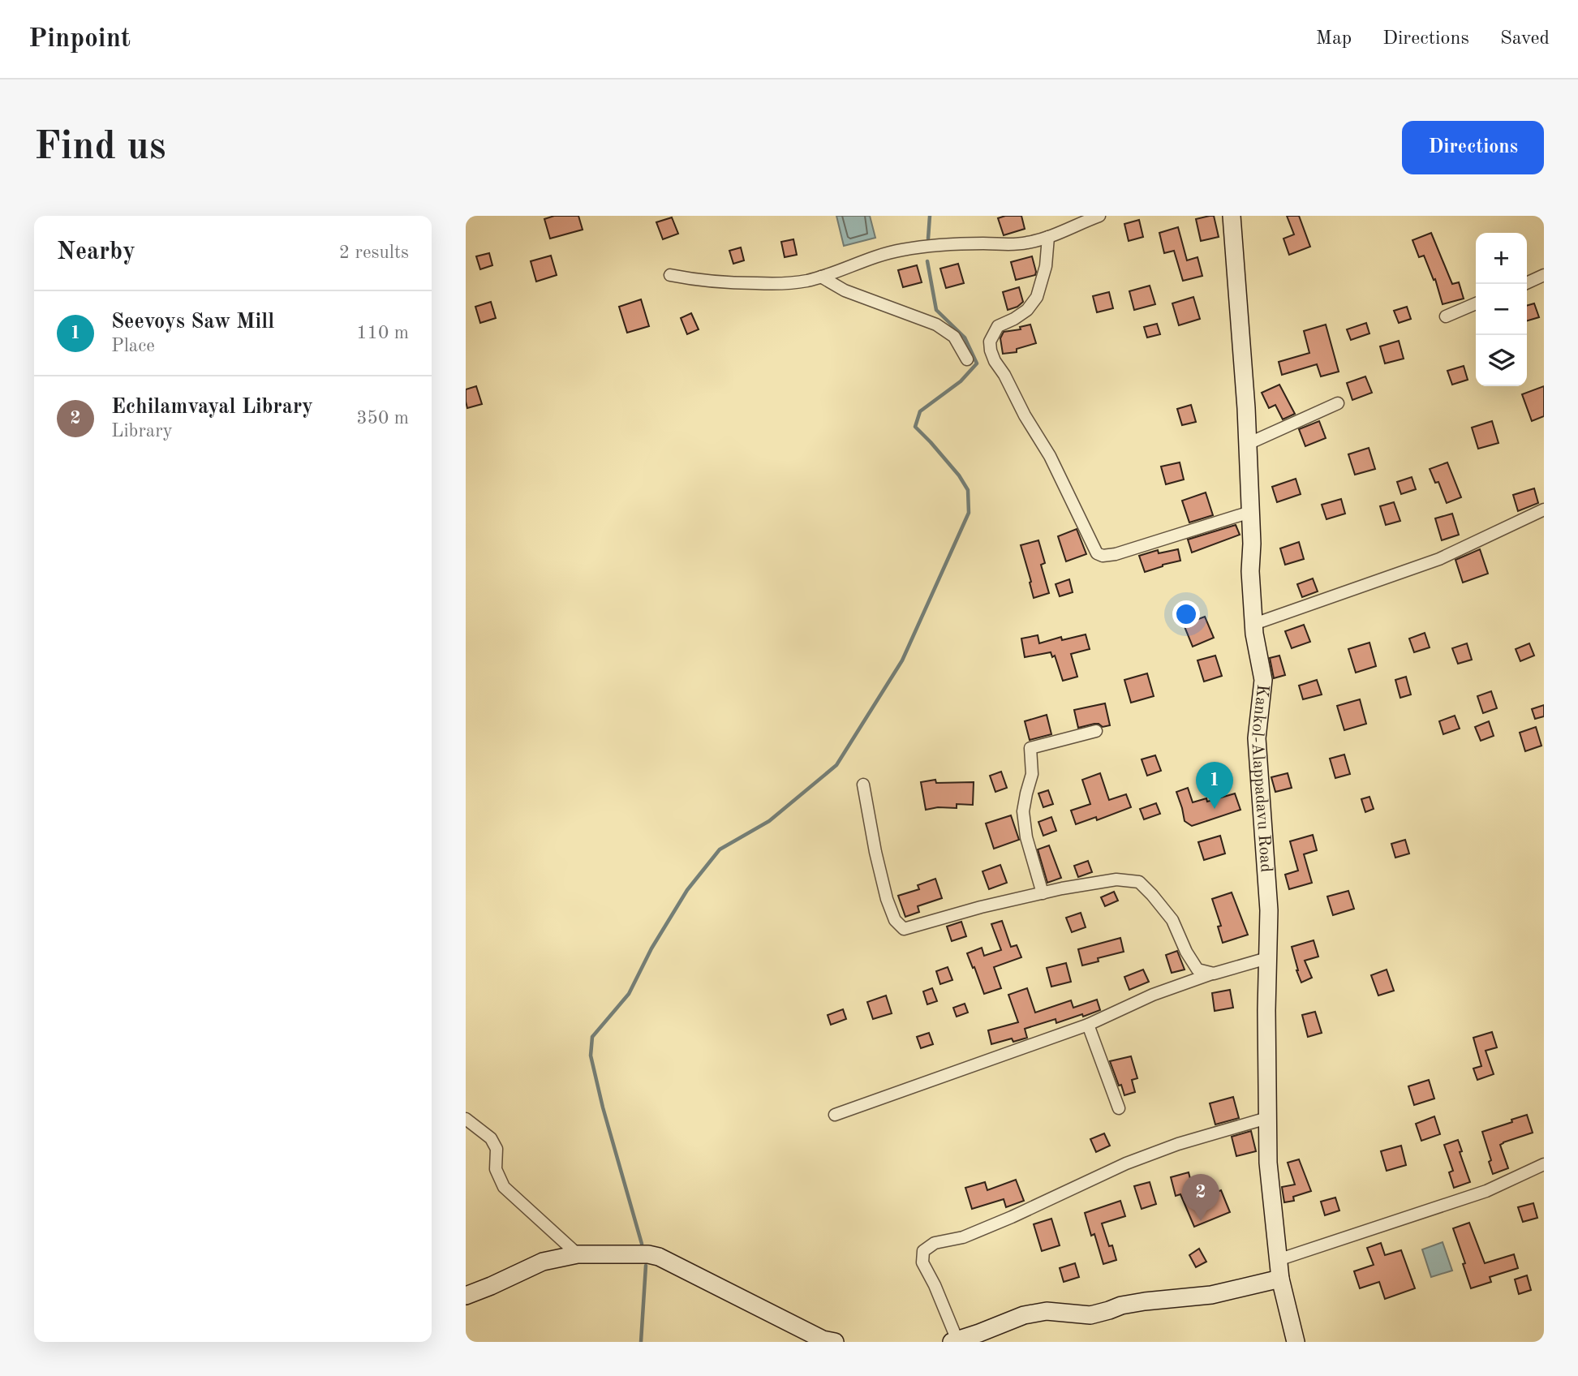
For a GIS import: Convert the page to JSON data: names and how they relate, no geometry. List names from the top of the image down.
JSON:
{
  "streets": {
    "main road": ["Kankol-Alappadavu Road"]
  },
  "page": {
    "header": "Pinpoint",
    "nav": ["Map", "Directions", "Saved"],
    "buttons": "Directions",
    "title": "Find us",
    "heading": ["Nearby", "2 results"],
    "map_buttons": ["+", "−"],
    "list": [
      {
        "mark": "1",
        "name": "Seevoys Saw Mill",
        "note": "Place",
        "value": "110 m"
      },
      {
        "mark": "2",
        "name": "Echilamvayal Library",
        "note": "Library",
        "value": "350 m"
      }
    ],
    "pins": ["1", "2"]
  }
}
